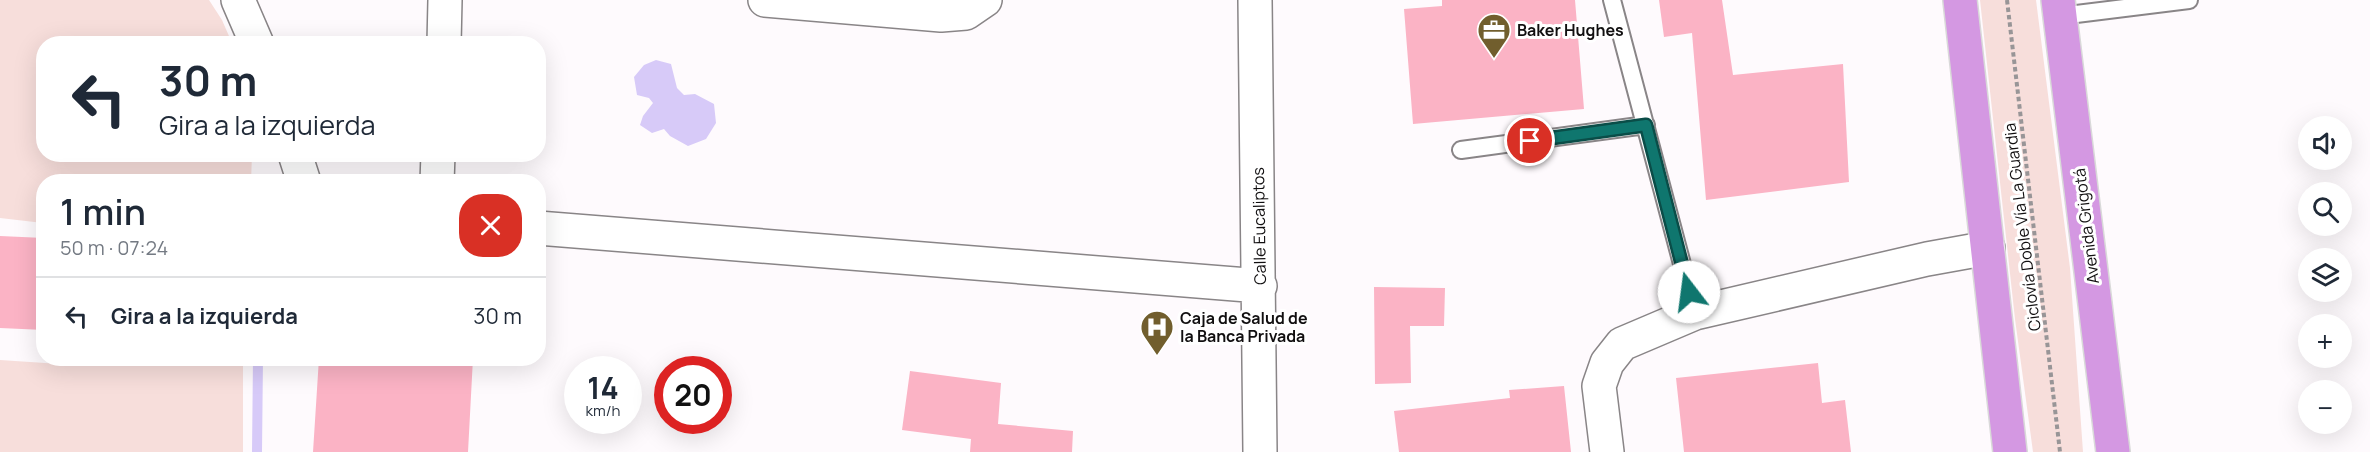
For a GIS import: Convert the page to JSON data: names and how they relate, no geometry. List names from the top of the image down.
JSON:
{
  "streets": {
    "highway": ["Avenida Grigotá"],
    "street": ["Calle Eucaliptos"],
    "path": ["Ciclovía Doble Vía La Guardia"]
  },
  "places": {
    "office": ["Baker Hughes"],
    "hospital": ["Caja de Salud de la Banca Privada"]
  },
  "page": {
    "turn": ["30 m", "Gira a la izquierda"],
    "map_buttons": ["+", "−"],
    "heading": ["1 min", "50 m · 07:24"],
    "list": [
      {
        "name": "Gira a la izquierda",
        "value": "30 m"
      }
    ],
    "speed": "14 km/h",
    "limit": "20"
  }
}
